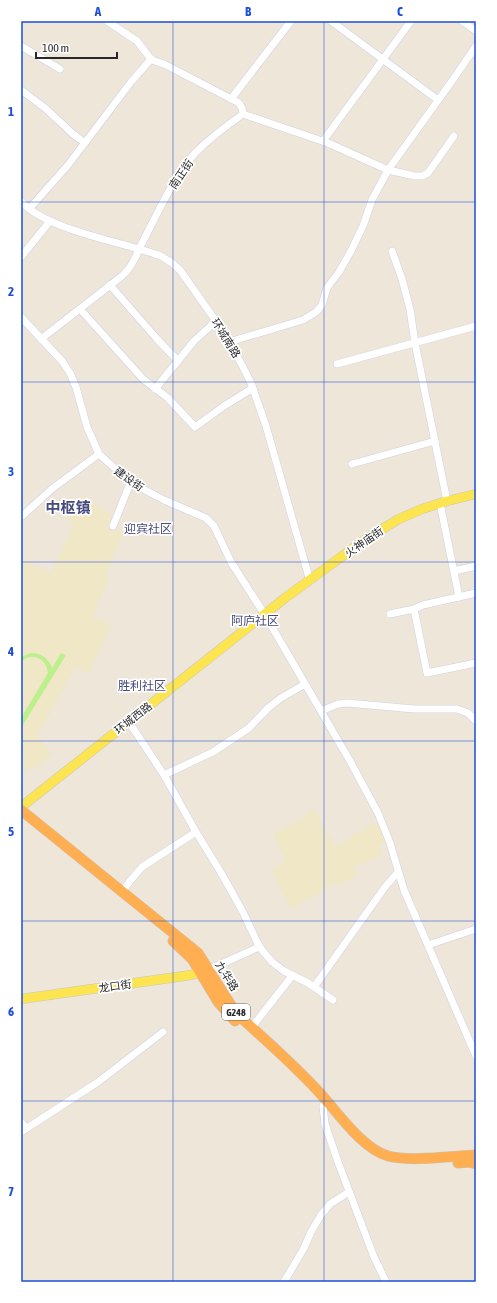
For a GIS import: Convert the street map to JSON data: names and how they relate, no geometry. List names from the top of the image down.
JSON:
{
  "streets": {
    "highway": ["九华路", "G248"],
    "main road": ["火神庙街", "环城西路", "龙口街"],
    "street": ["南正街", "环城南路", "建设街"]
  },
  "crossings": [
    ["南正街", "环城南路"],
    ["南正街", "建设街"],
    ["环城南路", "火神庙街"],
    ["建设街", "火神庙街"],
    ["建设街", "环城西路"],
    ["火神庙街", "环城西路"],
    ["九华路", "龙口街"]
  ],
  "districts": [
    "中枢镇",
    "迎宾社区",
    "阿庐社区",
    "胜利社区"
  ],
  "scale_bar": "100 m",
  "grid": {
    "columns": ["A", "B", "C"],
    "rows": [
      "1",
      "2",
      "3",
      "4",
      "5",
      "6",
      "7"
    ]
  }
}
